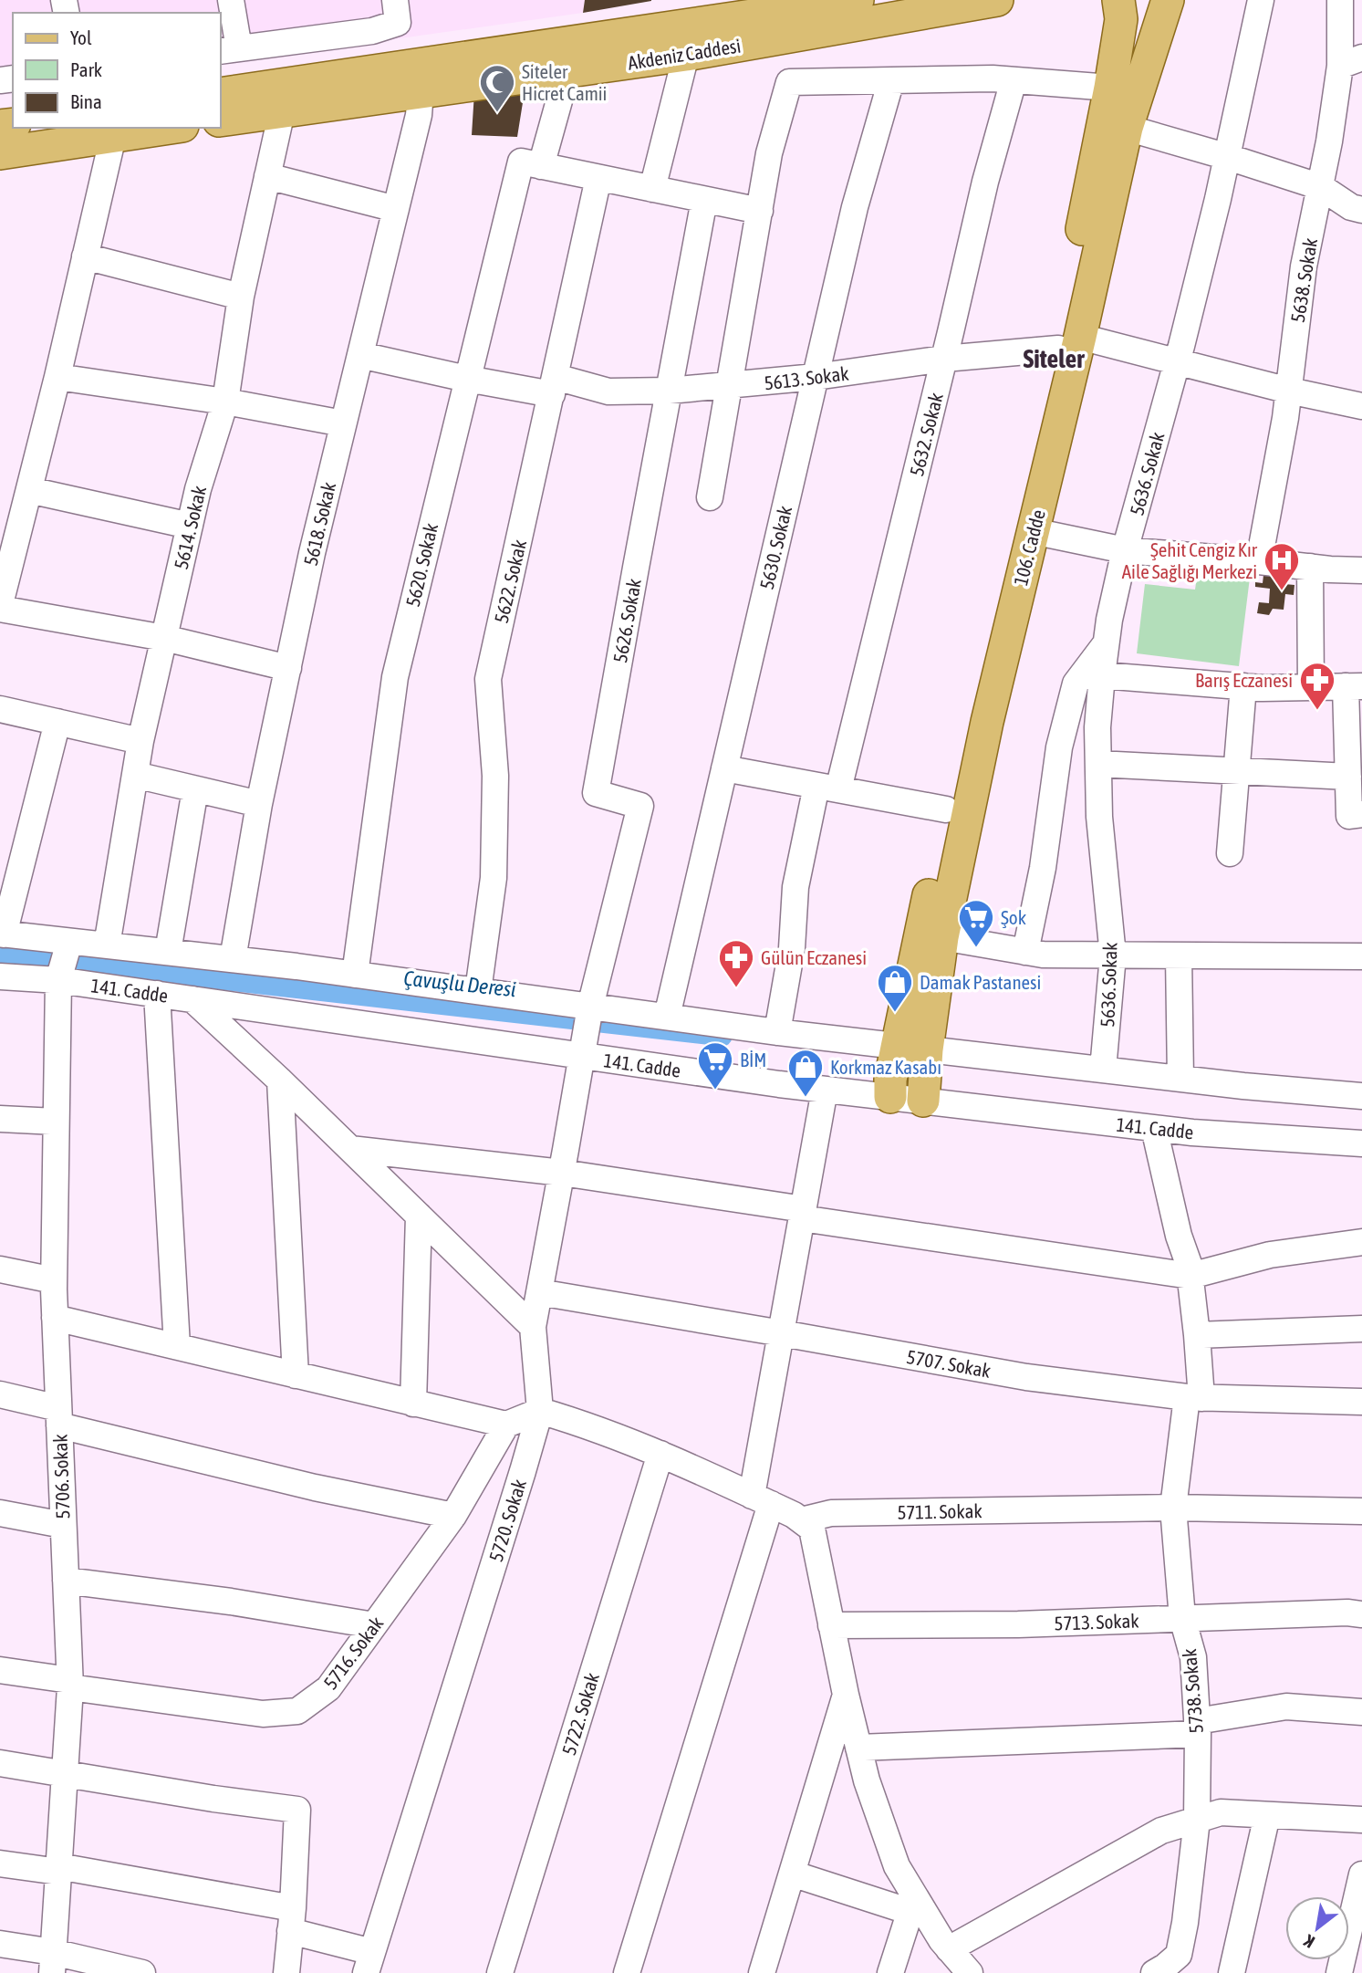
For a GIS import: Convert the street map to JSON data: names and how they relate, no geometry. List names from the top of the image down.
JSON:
{
  "streets": {
    "main road": ["Akdeniz Caddesi", "106. Cadde"],
    "street": [
      "5638. Sokak",
      "5613. Sokak",
      "5632. Sokak",
      "5636. Sokak",
      "5618. Sokak",
      "5614. Sokak",
      "5630. Sokak",
      "5620. Sokak",
      "5622. Sokak",
      "5626. Sokak",
      "141. Cadde",
      "5707. Sokak",
      "5706. Sokak",
      "5711. Sokak",
      "5720. Sokak",
      "5713. Sokak",
      "5716. Sokak",
      "5738. Sokak",
      "5722. Sokak"
    ]
  },
  "crossings": [
    ["Akdeniz Caddesi", "5618. Sokak"],
    ["Akdeniz Caddesi", "5614. Sokak"],
    ["Akdeniz Caddesi", "5620. Sokak"],
    ["5638. Sokak", "5613. Sokak"],
    ["5613. Sokak", "5632. Sokak"],
    ["5613. Sokak", "5636. Sokak"],
    ["5613. Sokak", "5618. Sokak"],
    ["5613. Sokak", "5630. Sokak"],
    ["5613. Sokak", "106. Cadde"],
    ["5613. Sokak", "5620. Sokak"],
    ["5613. Sokak", "5622. Sokak"],
    ["5613. Sokak", "5626. Sokak"],
    ["106. Cadde", "141. Cadde"],
    ["5626. Sokak", "5720. Sokak"],
    ["141. Cadde", "5706. Sokak"],
    ["141. Cadde", "5720. Sokak"],
    ["141. Cadde", "5738. Sokak"],
    ["5707. Sokak", "5720. Sokak"],
    ["5707. Sokak", "5738. Sokak"],
    ["5706. Sokak", "5716. Sokak"],
    ["5711. Sokak", "5738. Sokak"],
    ["5713. Sokak", "5738. Sokak"]
  ],
  "districts": ["Siteler"],
  "water": ["Çavuşlu Deresi"],
  "places": {
    "mosque": ["Siteler Hicret Camii"],
    "hospital": ["Şehit Cengiz Kır Aile Sağlığı Merkezi"],
    "pharmacy": ["Barış Eczanesi", "Gülün Eczanesi"],
    "supermarket": ["Şok", "BİM"],
    "shop": ["Damak Pastanesi", "Korkmaz Kasabı"]
  },
  "legend": ["Yol", "Park", "Bina"],
  "north": "bottom left"
}
